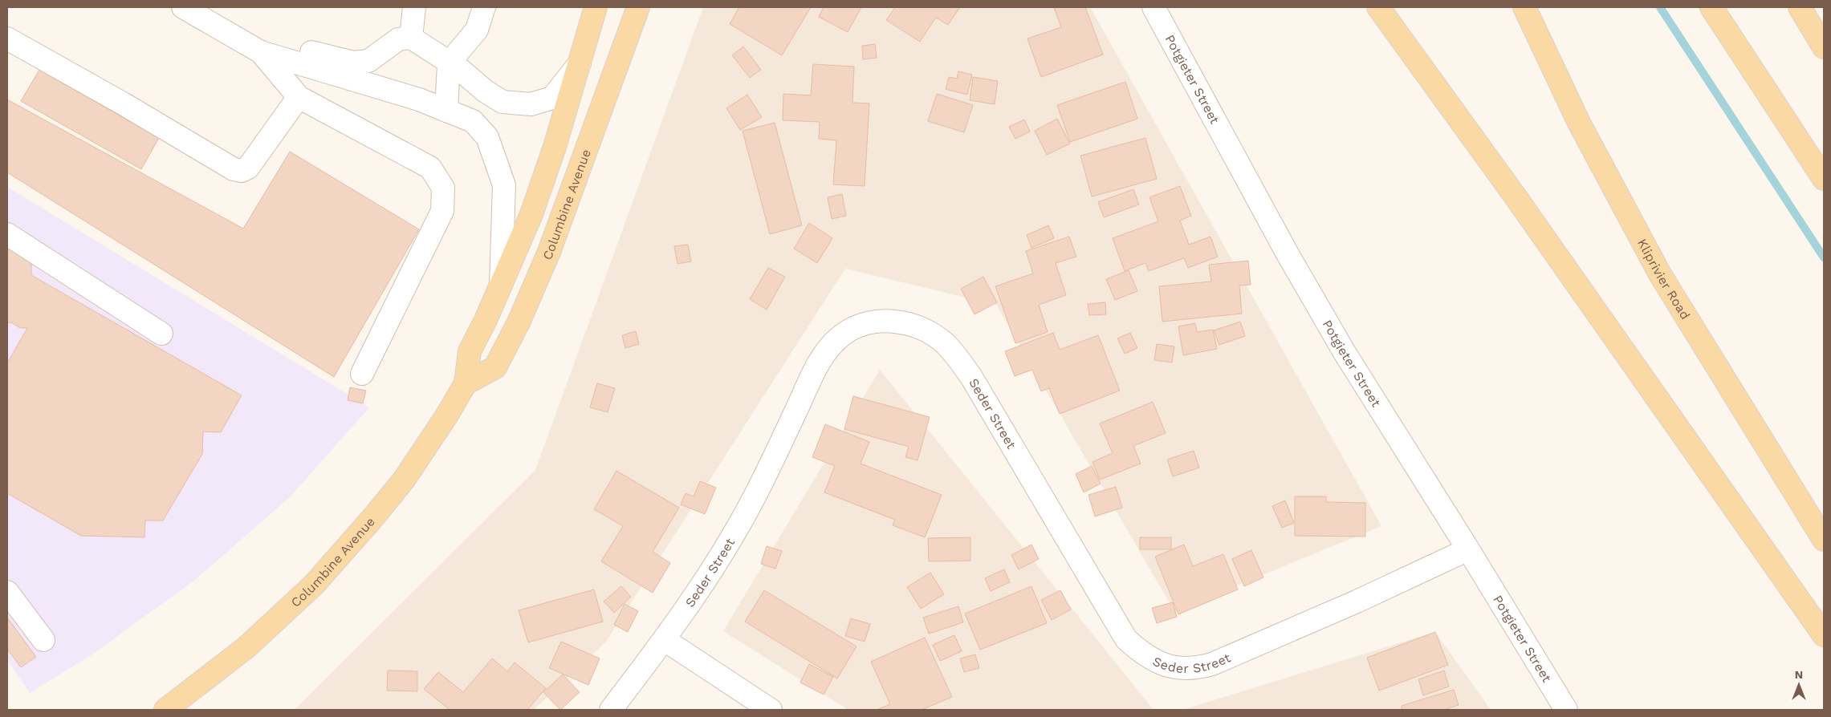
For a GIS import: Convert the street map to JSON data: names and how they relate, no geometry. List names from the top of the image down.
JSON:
{
  "streets": {
    "main road": ["Columbine Avenue", "Kliprivier Road"],
    "street": ["Potgieter Street", "Seder Street"]
  },
  "crossings": [
    ["Potgieter Street", "Seder Street"]
  ],
  "north": "top"
}
